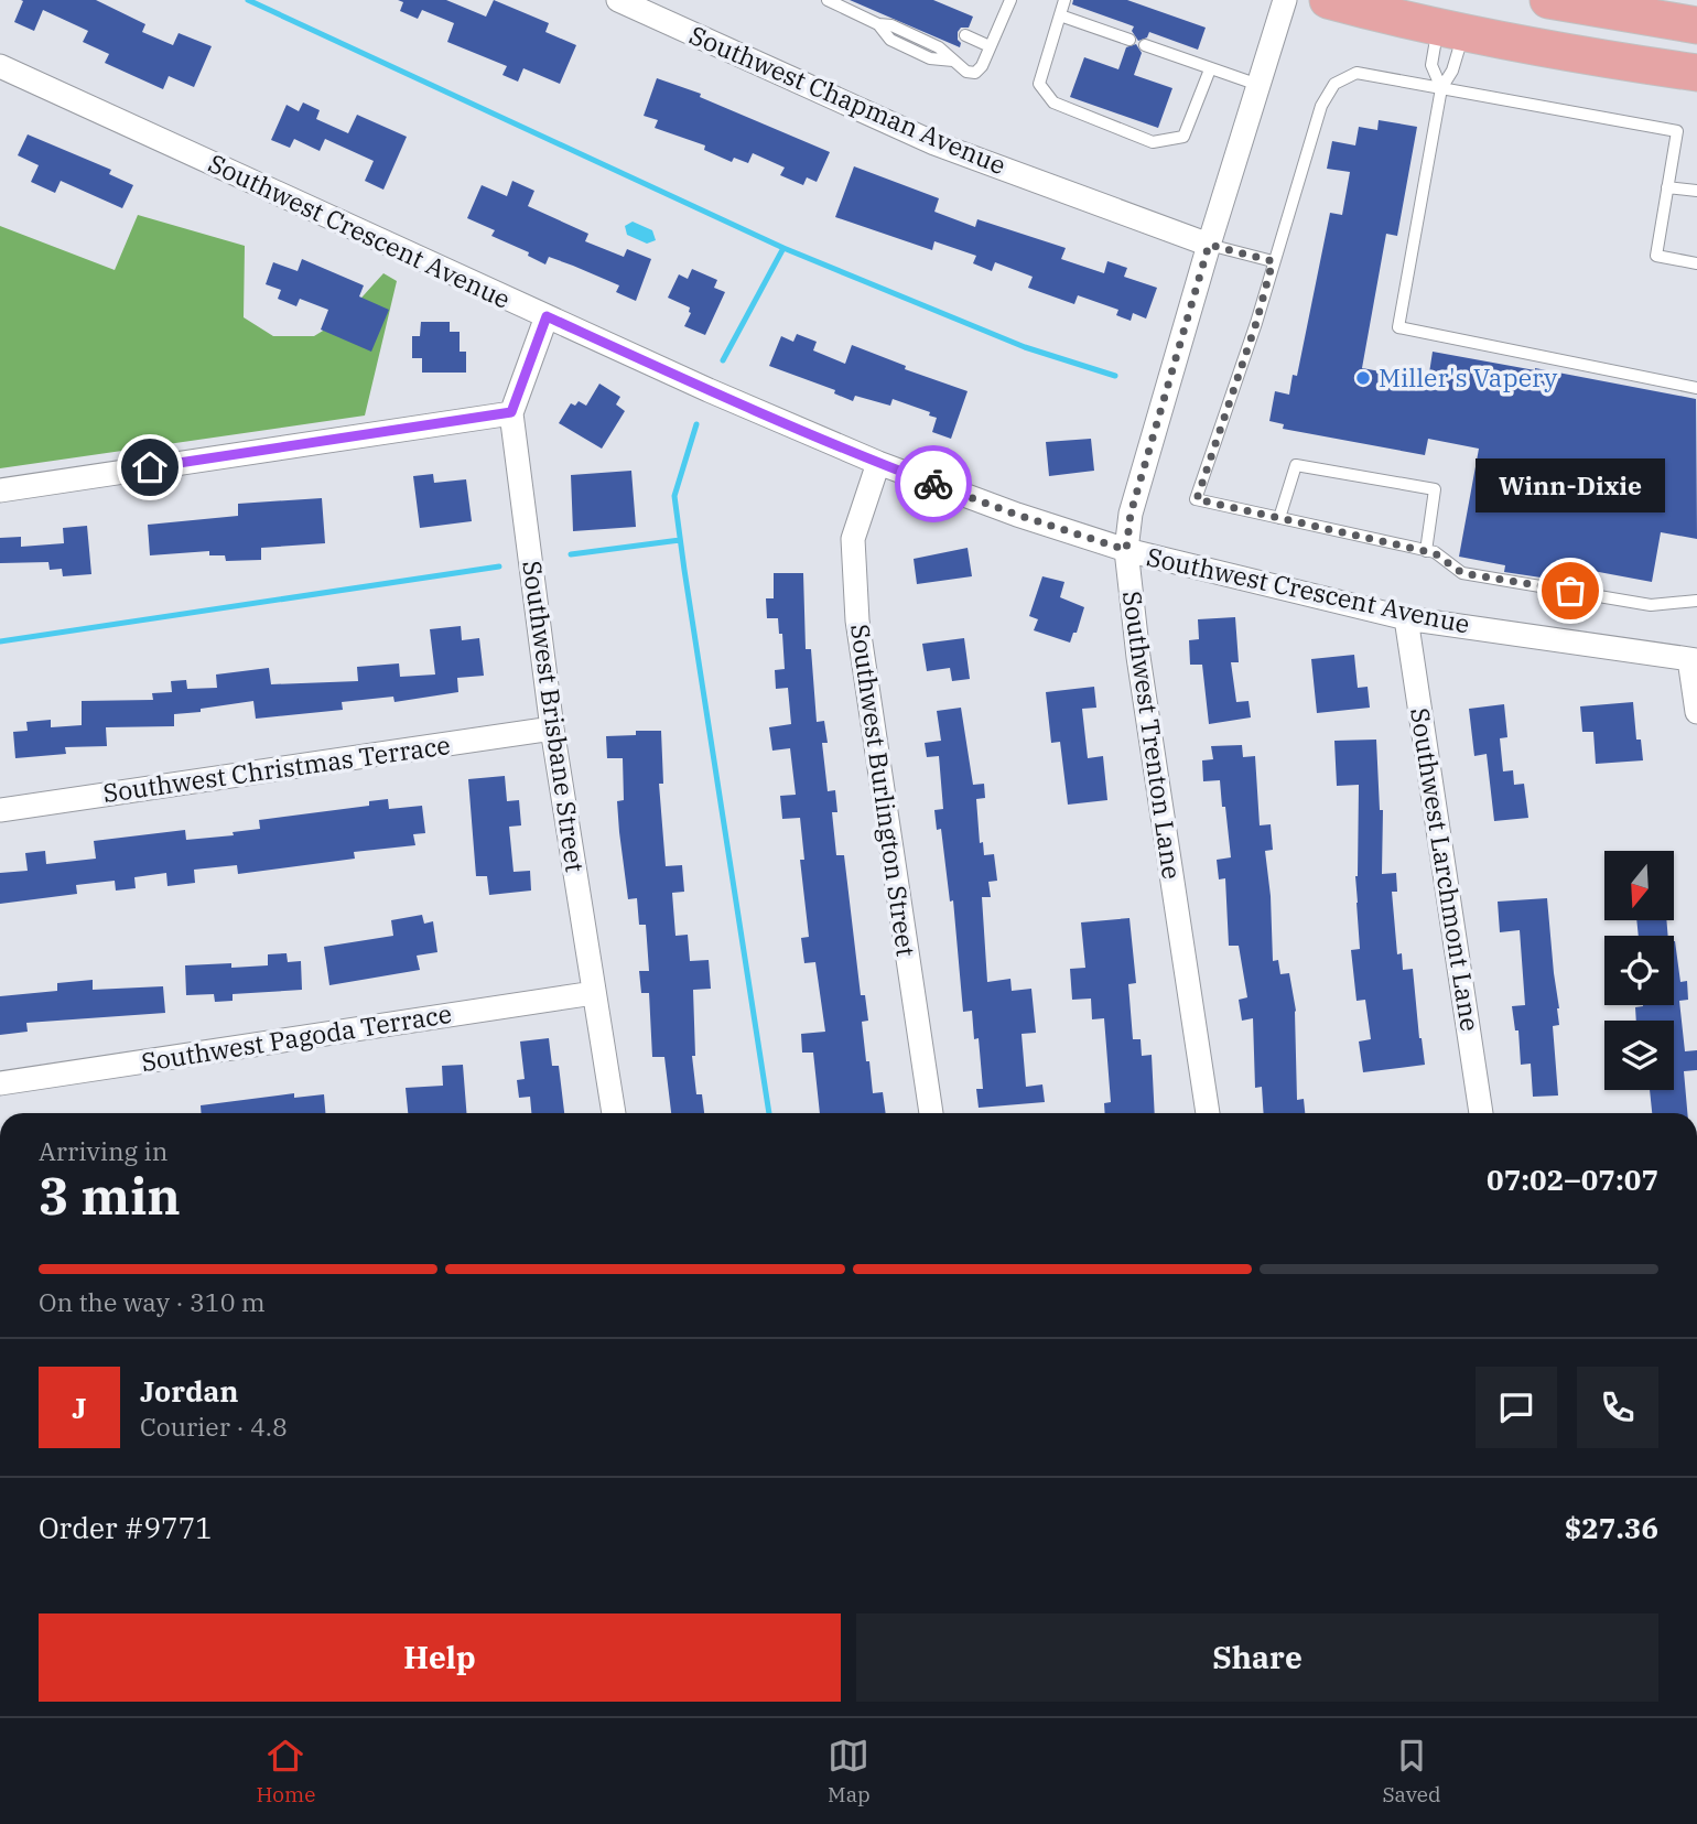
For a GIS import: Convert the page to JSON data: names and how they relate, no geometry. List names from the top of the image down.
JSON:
{
  "streets": {
    "street": [
      "Southwest Chapman Avenue",
      "Southwest Crescent Avenue",
      "Southwest Brisbane Street",
      "Southwest Trenton Lane",
      "Southwest Christmas Terrace",
      "Southwest Burlington Street",
      "Southwest Larchmont Lane",
      "Southwest Pagoda Terrace"
    ]
  },
  "crossings": [
    ["Southwest Chapman Avenue", "Southwest Trenton Lane"],
    ["Southwest Crescent Avenue", "Southwest Brisbane Street"],
    ["Southwest Crescent Avenue", "Southwest Trenton Lane"],
    ["Southwest Crescent Avenue", "Southwest Burlington Street"],
    ["Southwest Crescent Avenue", "Southwest Larchmont Lane"],
    ["Southwest Brisbane Street", "Southwest Christmas Terrace"],
    ["Southwest Brisbane Street", "Southwest Pagoda Terrace"]
  ],
  "places": ["Miller's Vapery", "Winn-Dixie"],
  "north": "bottom",
  "page": {
    "bubble": "Winn-Dixie",
    "heading": ["3 min", "Arriving in", "07:02–07:07"],
    "panel": [
      "Jordan",
      "Courier · 4.8",
      "Order #9771",
      "$27.36"
    ],
    "bar": "On the way · 310 m",
    "round": "J",
    "buttons": ["Help", "Share"],
    "tabs": ["Home", "Map", "Saved"]
  }
}
